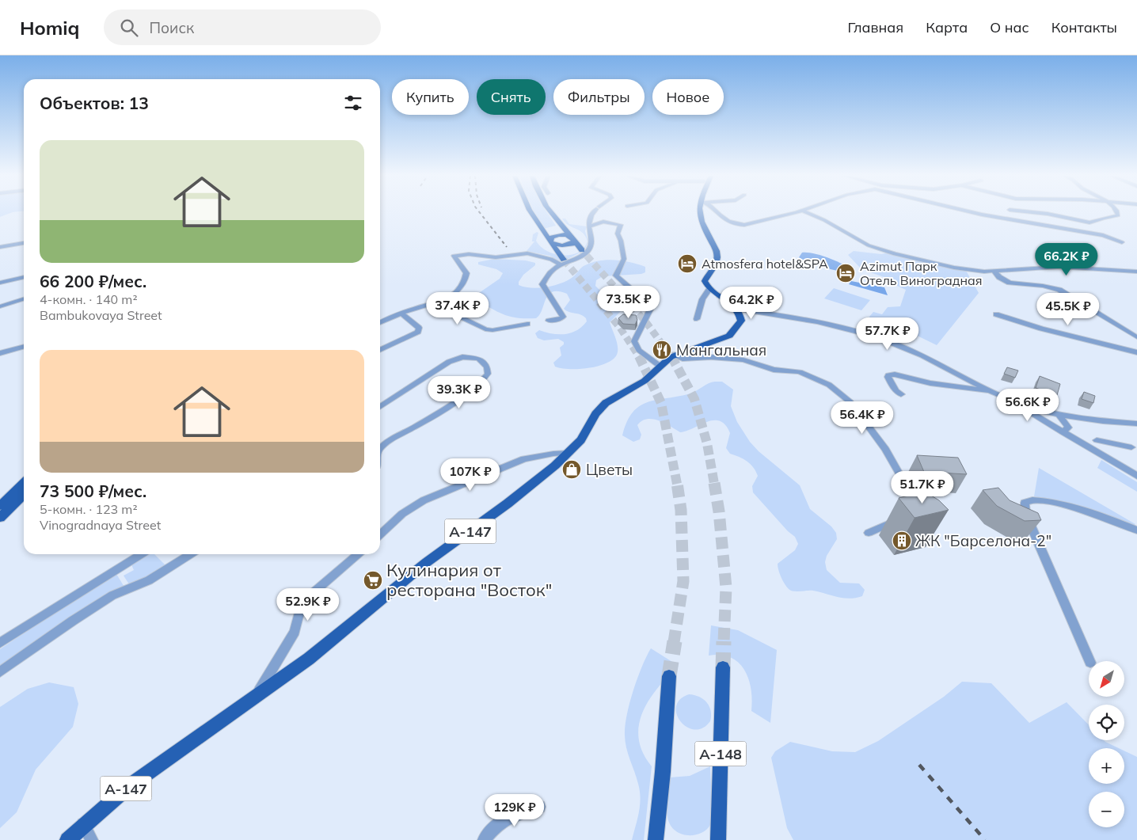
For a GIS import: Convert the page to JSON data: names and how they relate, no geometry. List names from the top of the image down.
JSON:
{
  "streets": {
    "main road": ["А-147", "А-148"]
  },
  "places": {
    "hotel": ["Atmosfera hotel&SPA", "Azimut Парк Отель Виноградная"],
    "restaurant": ["Мангальная"],
    "shop": ["Цветы"],
    "building": ["ЖК \"Барселона-2\""],
    "supermarket": ["Кулинария от ресторана \"Восток\""]
  },
  "north": "bottom left",
  "page": {
    "header": "Homiq",
    "search": "Поиск",
    "nav": [
      "Главная",
      "Карта",
      "О нас",
      "Контакты"
    ],
    "chip": [
      "Купить",
      "Снять",
      "Фильтры",
      "Новое"
    ],
    "heading": "Объектов: 13",
    "list": [
      {
        "name": "66 200 ₽/мес.",
        "note": "4-комн. · 140 m² · Bambukovaya Street"
      },
      {
        "name": "73 500 ₽/мес.",
        "note": "5-комн. · 123 m² · Vinogradnaya Street"
      }
    ],
    "price": [
      "66.2K ₽",
      "73.5K ₽",
      "64.2K ₽",
      "37.4K ₽",
      "45.5K ₽",
      "57.7K ₽",
      "39.3K ₽",
      "56.6K ₽",
      "56.4K ₽",
      "107K ₽",
      "51.7K ₽",
      "52.9K ₽",
      "129K ₽"
    ],
    "map_buttons": ["+", "−"]
  }
}
